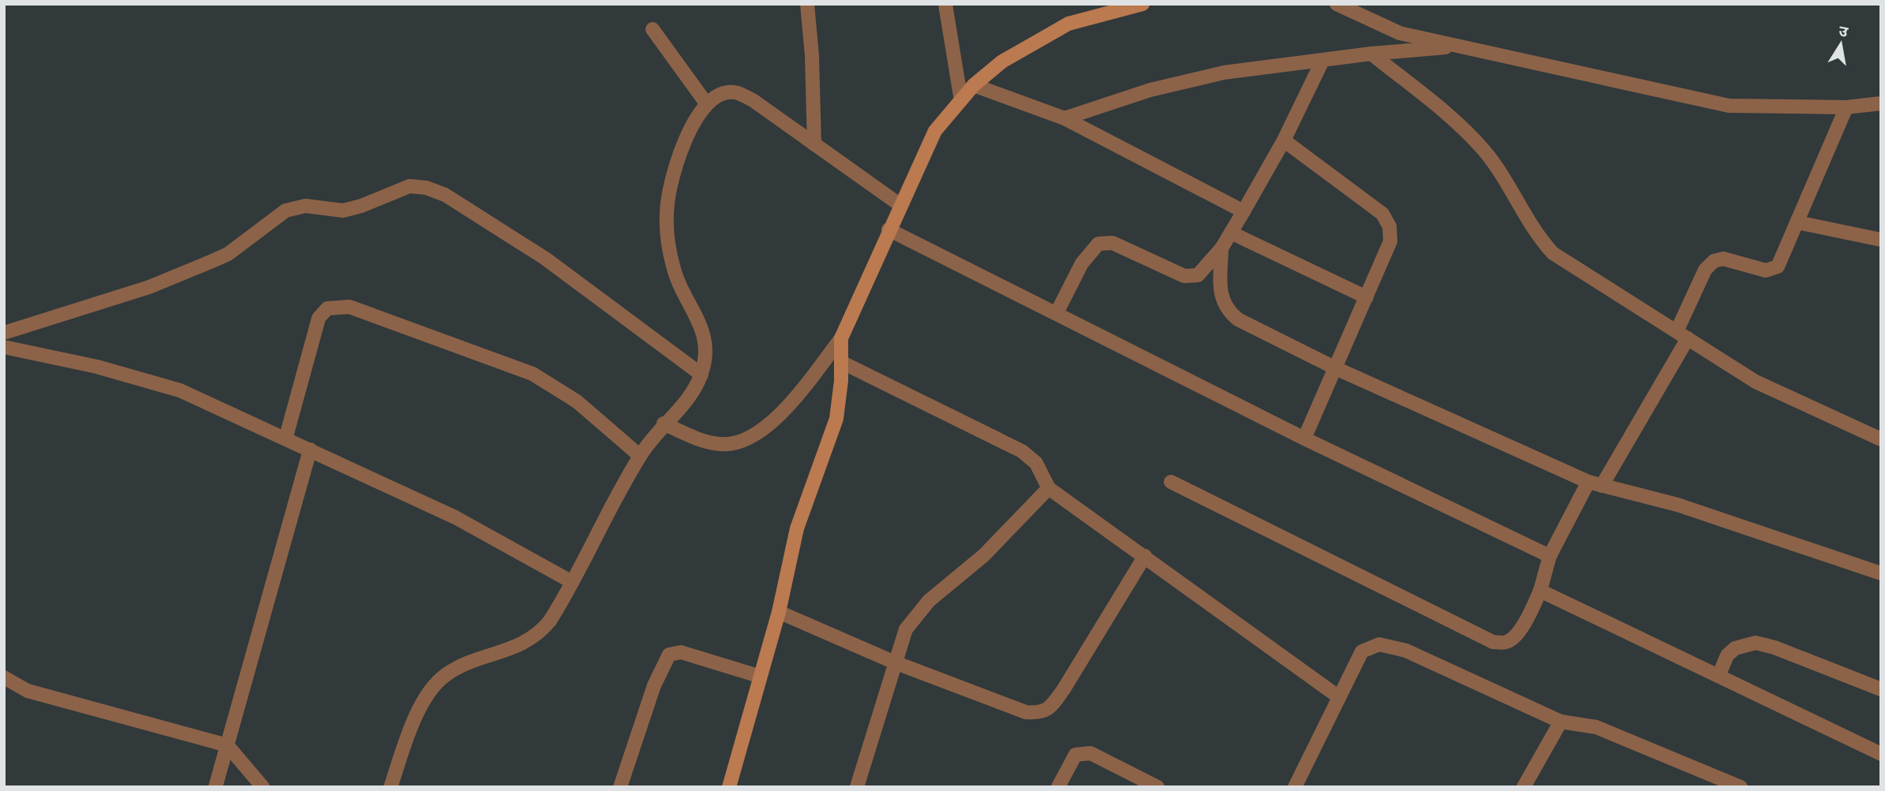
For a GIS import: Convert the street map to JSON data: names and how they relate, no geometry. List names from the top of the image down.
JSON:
{
  "north": "top"
}
